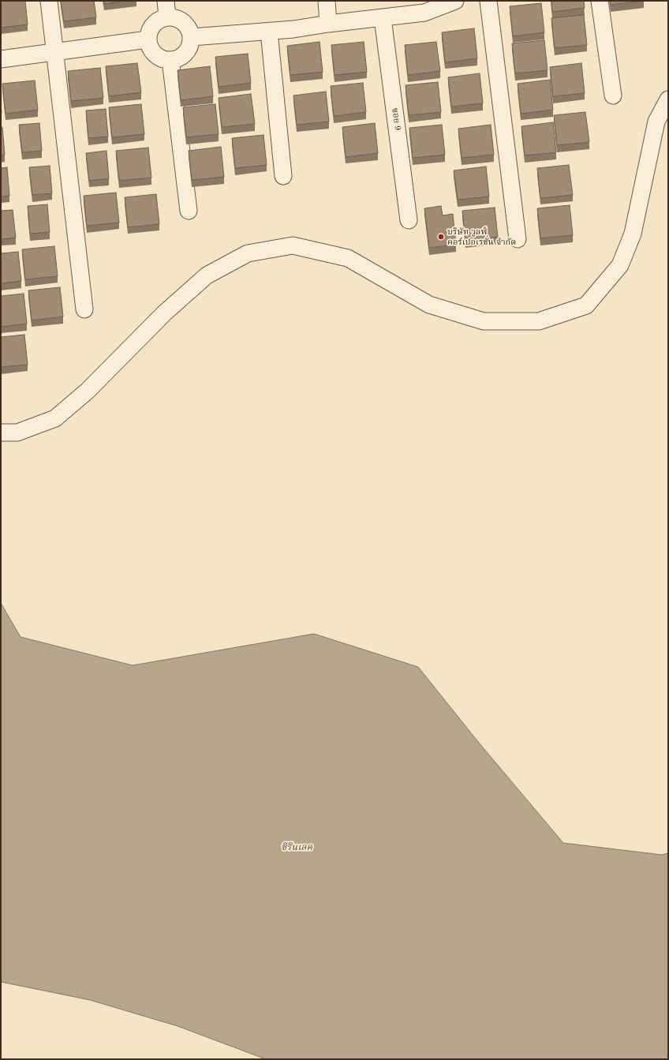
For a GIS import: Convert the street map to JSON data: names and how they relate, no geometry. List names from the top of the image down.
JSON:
{
  "streets": {
    "street": ["ซอย 9"]
  },
  "water": ["ซีรีนเลค"],
  "places": ["บริษัท วูลฟ์ คอร์เปอเรชั่น จำกัด"]
}
